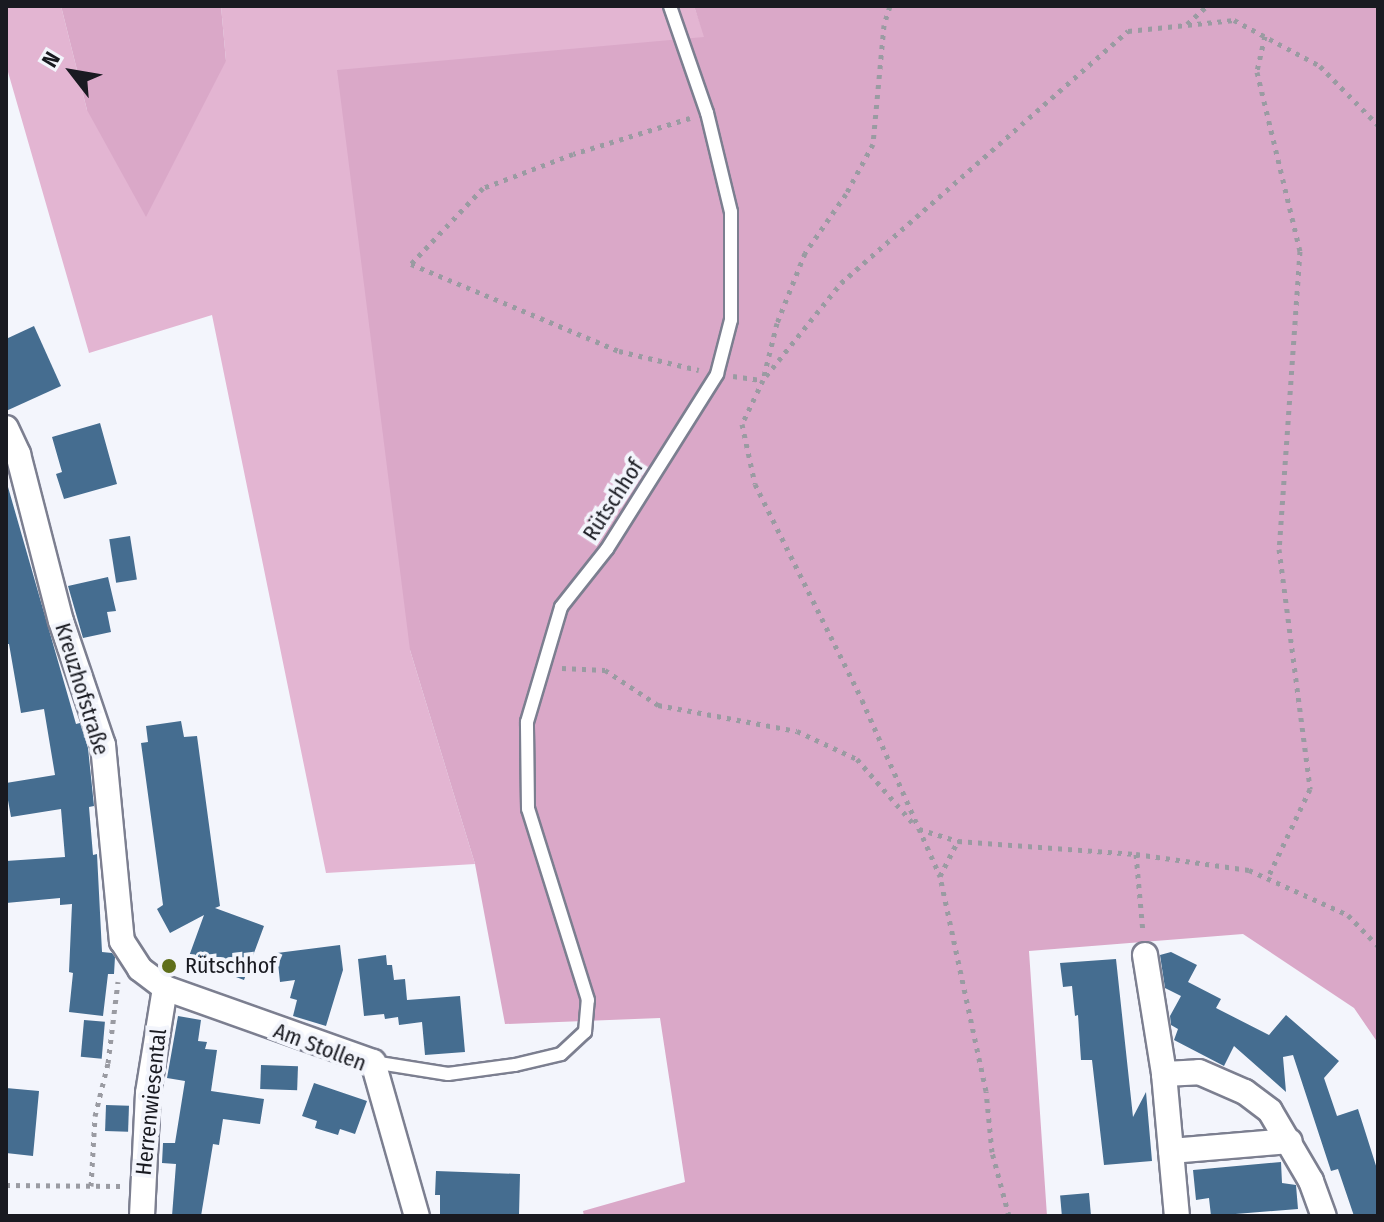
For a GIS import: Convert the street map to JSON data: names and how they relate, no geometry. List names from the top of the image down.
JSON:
{
  "streets": {
    "street": ["Kreuzhofstraße", "Am Stollen", "Herrenwiesental"],
    "lane": ["Rütschhof"]
  },
  "crossings": [
    ["Rütschhof", "Am Stollen"],
    ["Am Stollen", "Herrenwiesental"]
  ],
  "places": ["Rütschhof"],
  "north": "top left"
}
